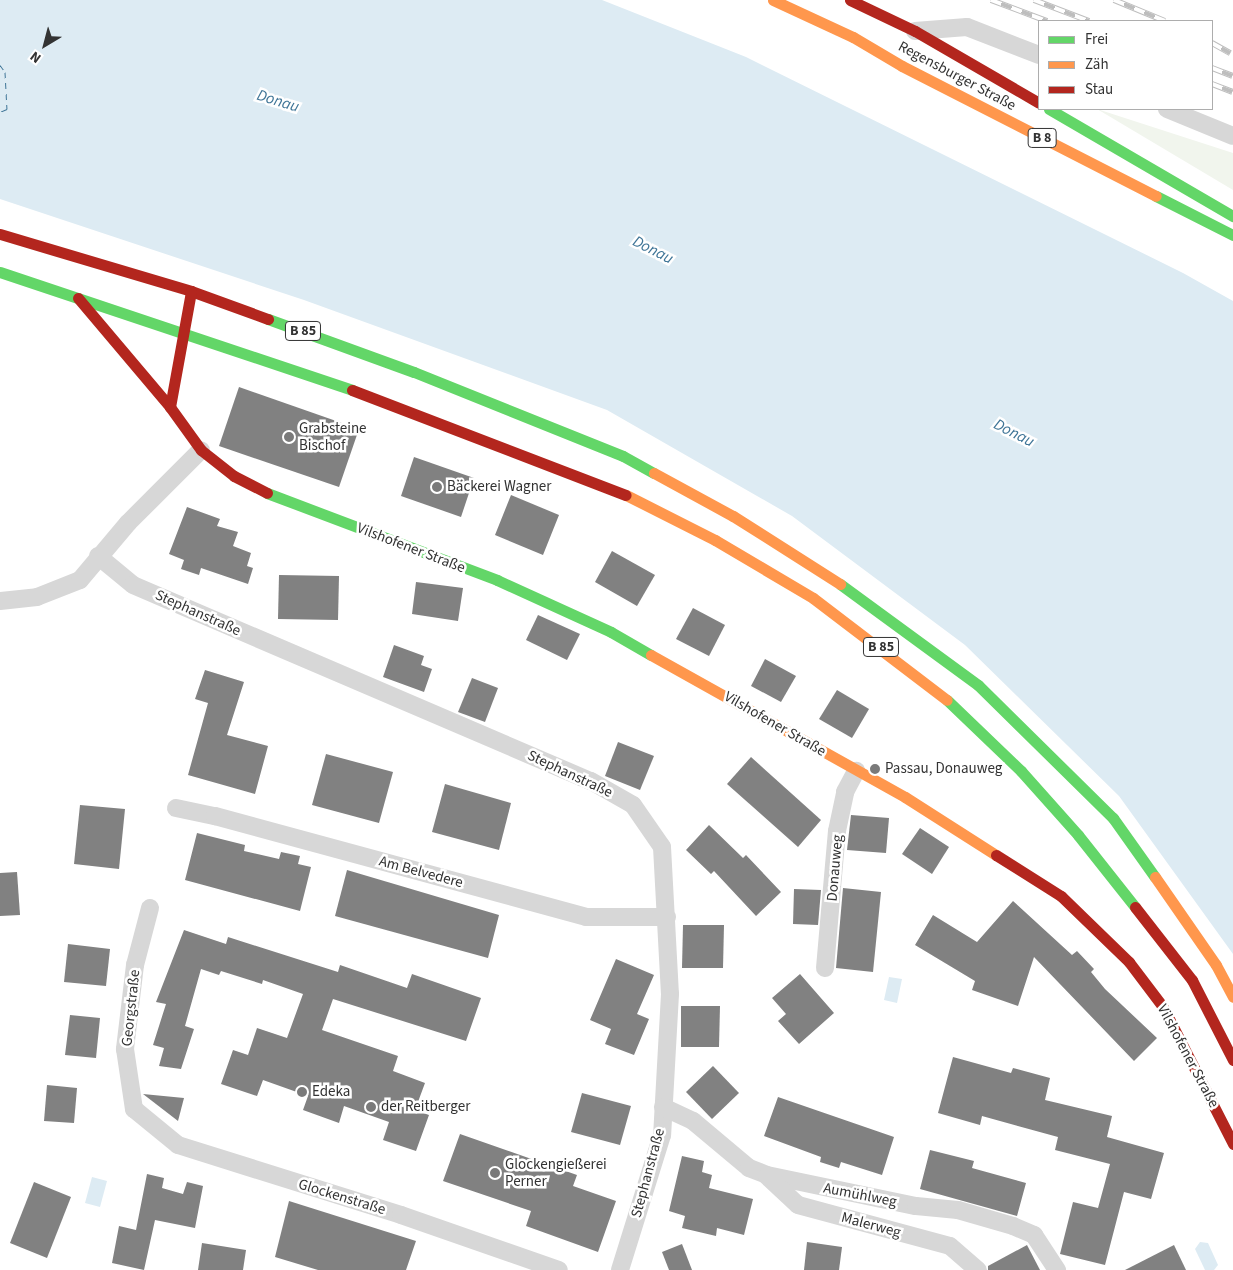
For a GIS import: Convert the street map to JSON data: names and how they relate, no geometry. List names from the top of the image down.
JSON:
{
  "streets": {
    "main road": [
      "Regensburger Straße",
      "B 8",
      "B 85",
      "Vilshofener Straße"
    ],
    "street": [
      "Stephanstraße",
      "Donauweg",
      "Am Belvedere",
      "Georgstraße",
      "Aumühlweg",
      "Glockenstraße",
      "Malerweg"
    ]
  },
  "crossings": [
    ["B 85", "Vilshofener Straße"],
    ["Vilshofener Straße", "Donauweg"],
    ["Stephanstraße", "Am Belvedere"],
    ["Stephanstraße", "Aumühlweg"],
    ["Georgstraße", "Glockenstraße"],
    ["Aumühlweg", "Malerweg"]
  ],
  "water": ["Donau"],
  "places": [
    "Grabsteine Bischof",
    "Bäckerei Wagner",
    "Passau, Donauweg",
    "Edeka",
    "der Reitberger",
    "Glockengießerei Perner"
  ],
  "legend": ["Frei", "Zäh", "Stau"],
  "north": "bottom left"
}
